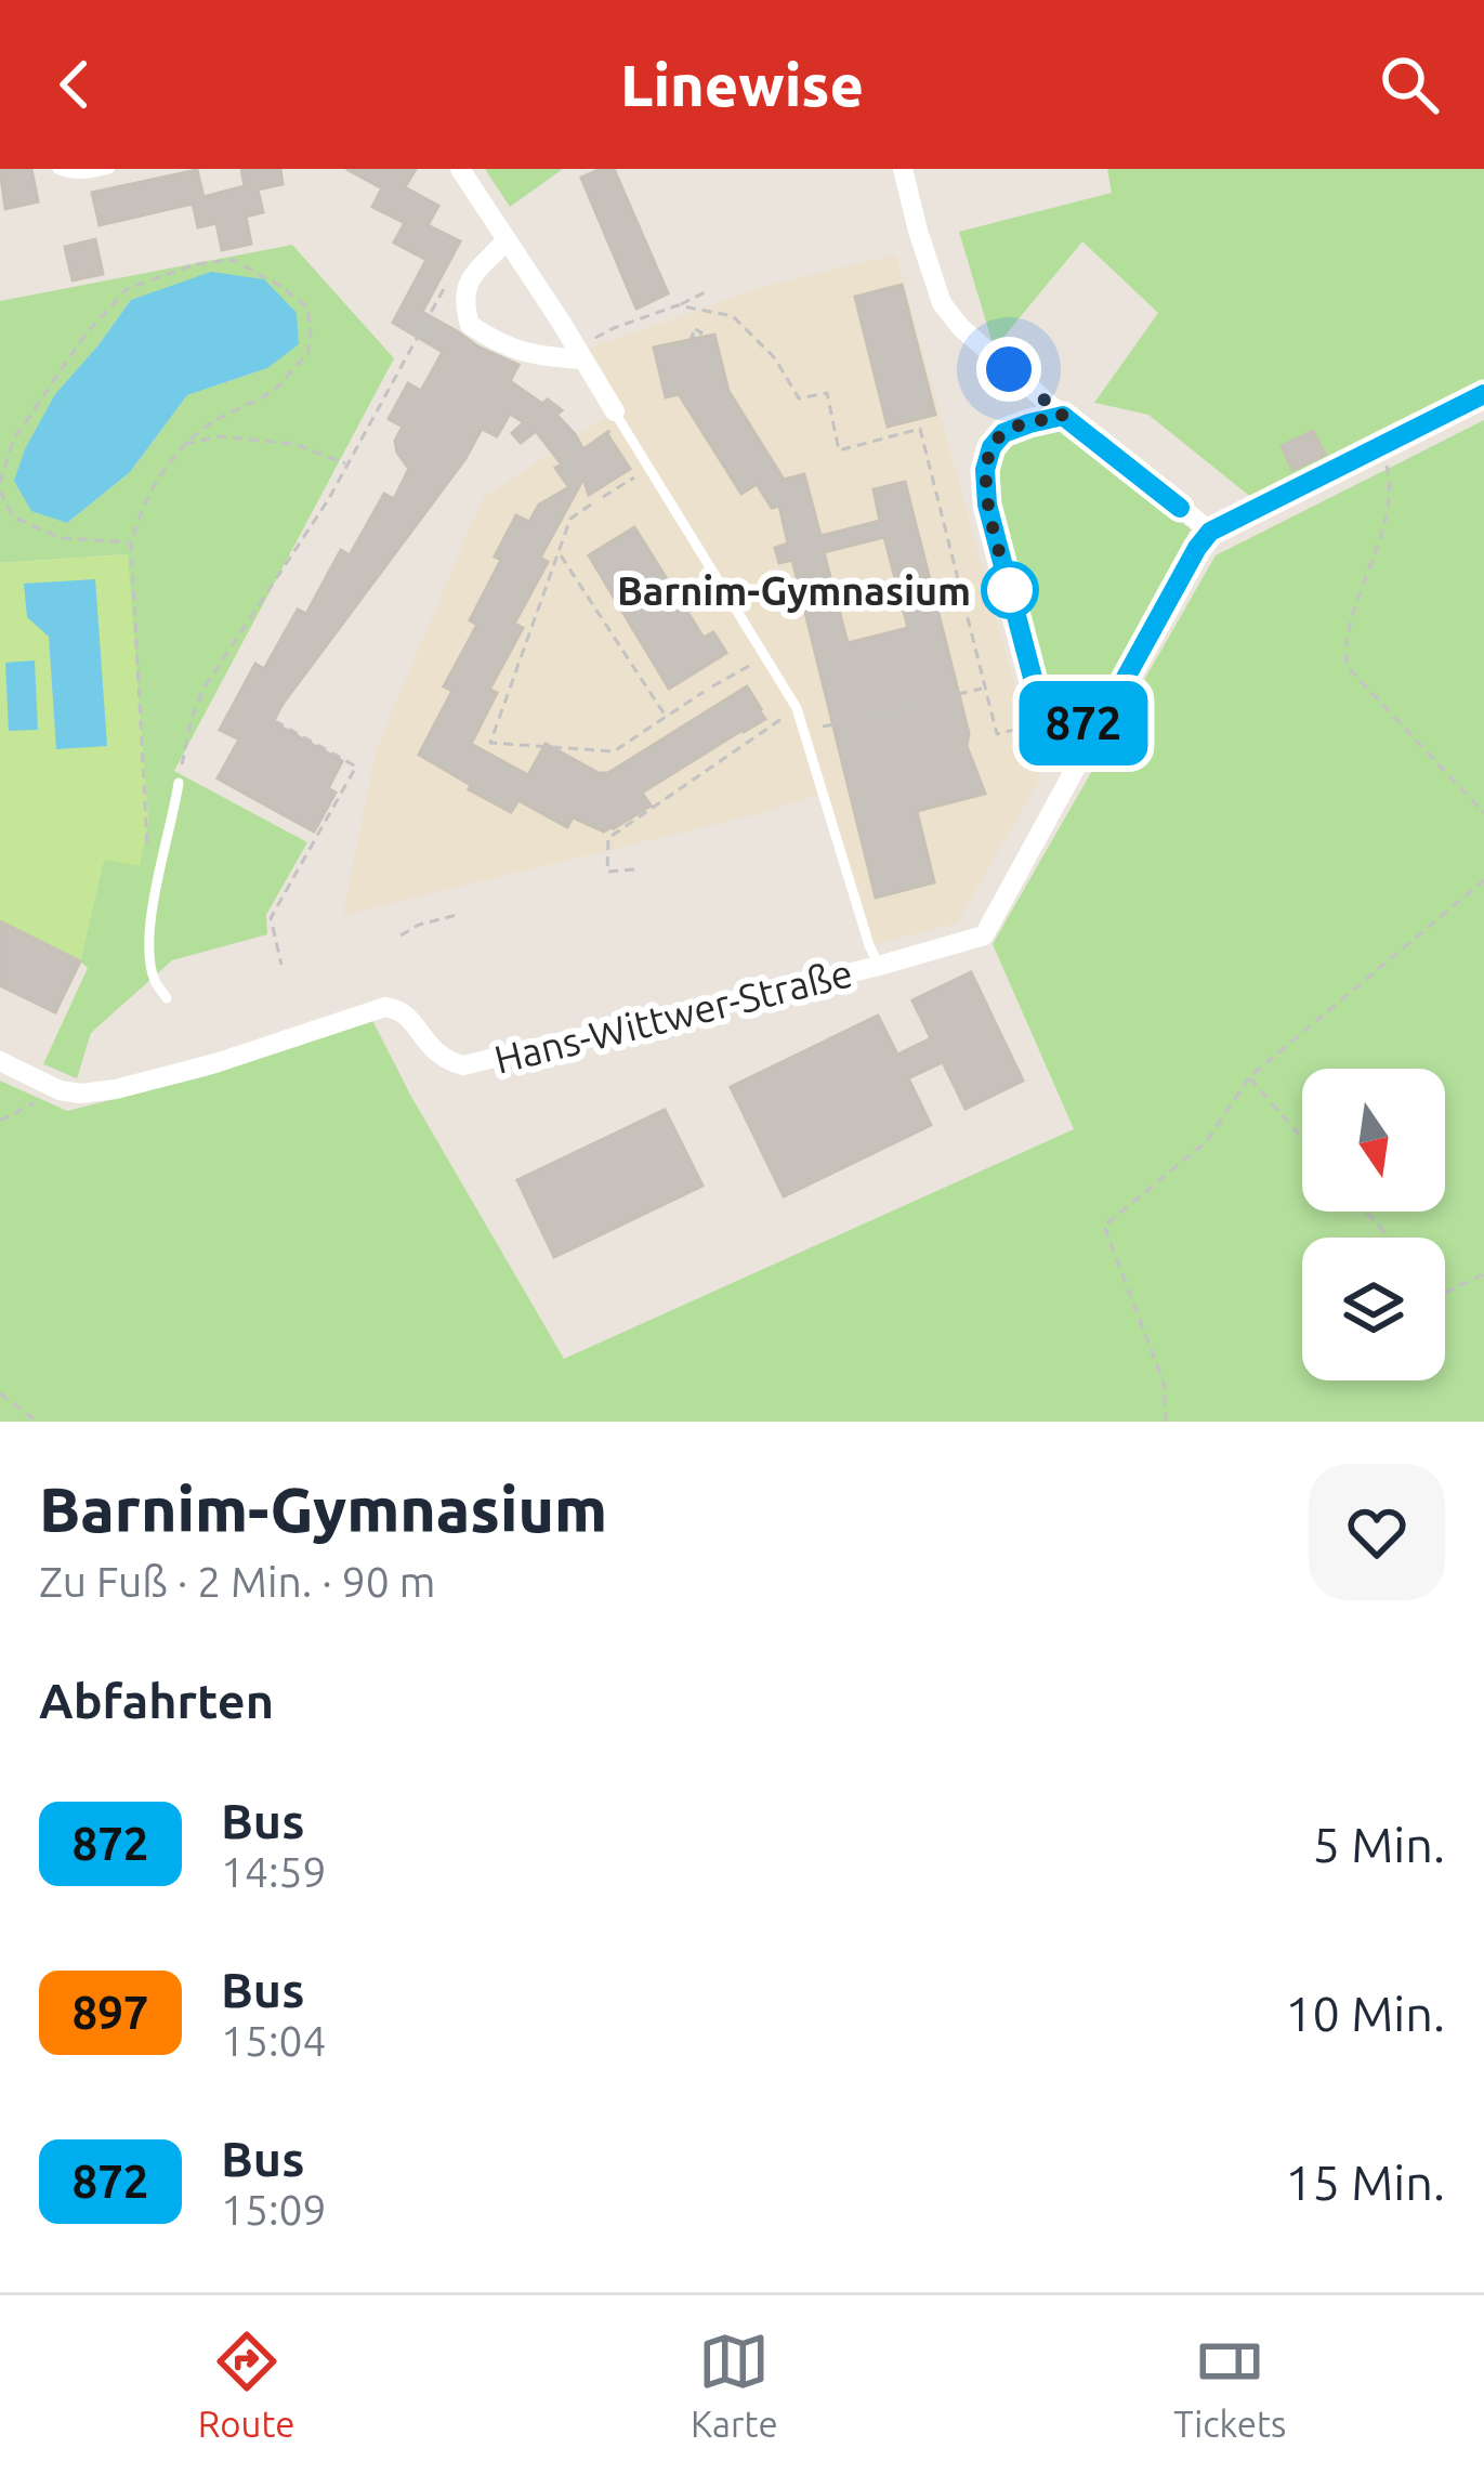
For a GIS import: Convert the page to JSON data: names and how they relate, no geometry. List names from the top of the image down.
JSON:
{
  "streets": {
    "street": ["Hans-Wittwer-Straße"]
  },
  "places": ["Barnim-Gymnasium"],
  "lines": ["bus line 872"],
  "north": "bottom",
  "page": {
    "header": "Linewise",
    "on_map": "872",
    "heading": [
      ["Barnim-Gymnasium", "Zu Fuß · 2 Min. · 90 m"],
      "Abfahrten"
    ],
    "list": [
      {
        "mark": "872",
        "name": "Bus",
        "note": "14:59",
        "value": "5 Min."
      },
      {
        "mark": "897",
        "name": "Bus",
        "note": "15:04",
        "value": "10 Min."
      },
      {
        "mark": "872",
        "name": "Bus",
        "note": "15:09",
        "value": "15 Min."
      }
    ],
    "tabs": ["Route", "Karte", "Tickets"]
  }
}
